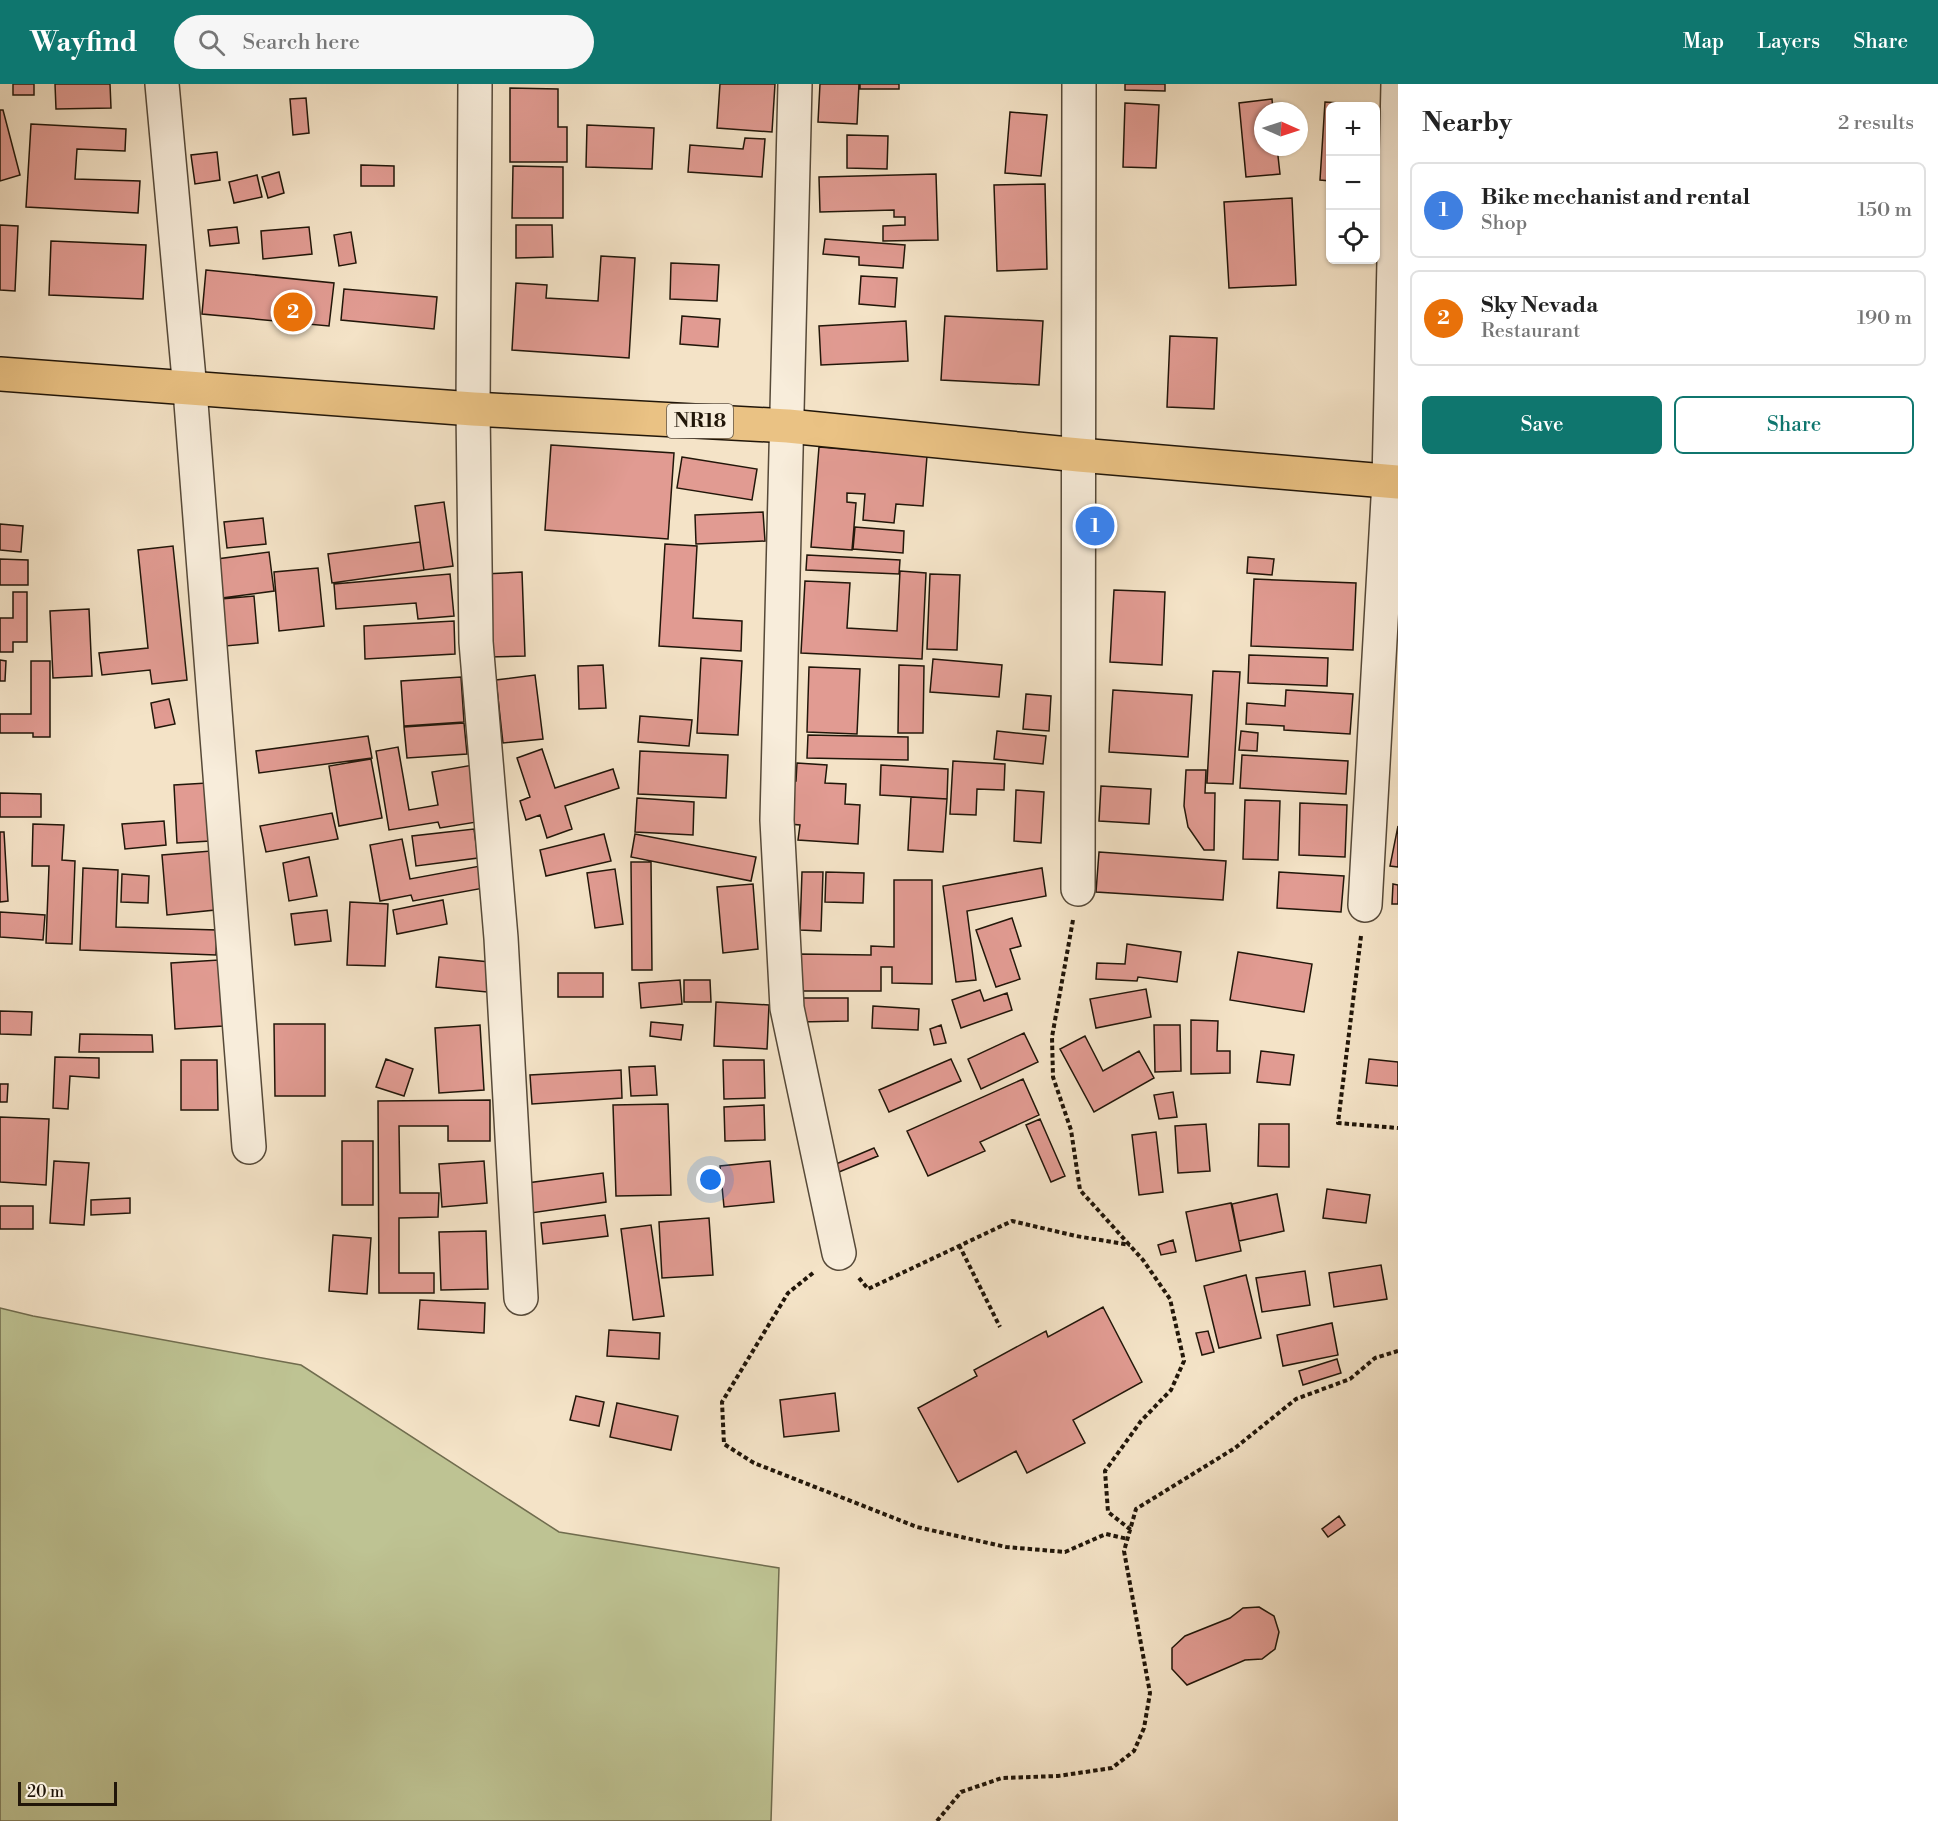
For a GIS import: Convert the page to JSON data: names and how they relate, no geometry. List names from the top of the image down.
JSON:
{
  "streets": {
    "main road": ["NR18"]
  },
  "scale_bar": "20 m",
  "north": "right",
  "page": {
    "header": "Wayfind",
    "search": "Search here",
    "nav": ["Map", "Layers", "Share"],
    "heading": ["Nearby", "2 results"],
    "map_buttons": ["+", "−"],
    "list": [
      {
        "mark": "1",
        "name": "Bike mechanist and rental",
        "note": "Shop",
        "value": "150 m"
      },
      {
        "mark": "2",
        "name": "Sky Nevada",
        "note": "Restaurant",
        "value": "190 m"
      }
    ],
    "pins": ["2", "1"],
    "buttons": ["Save", "Share"],
    "scale": "20 m"
  }
}
